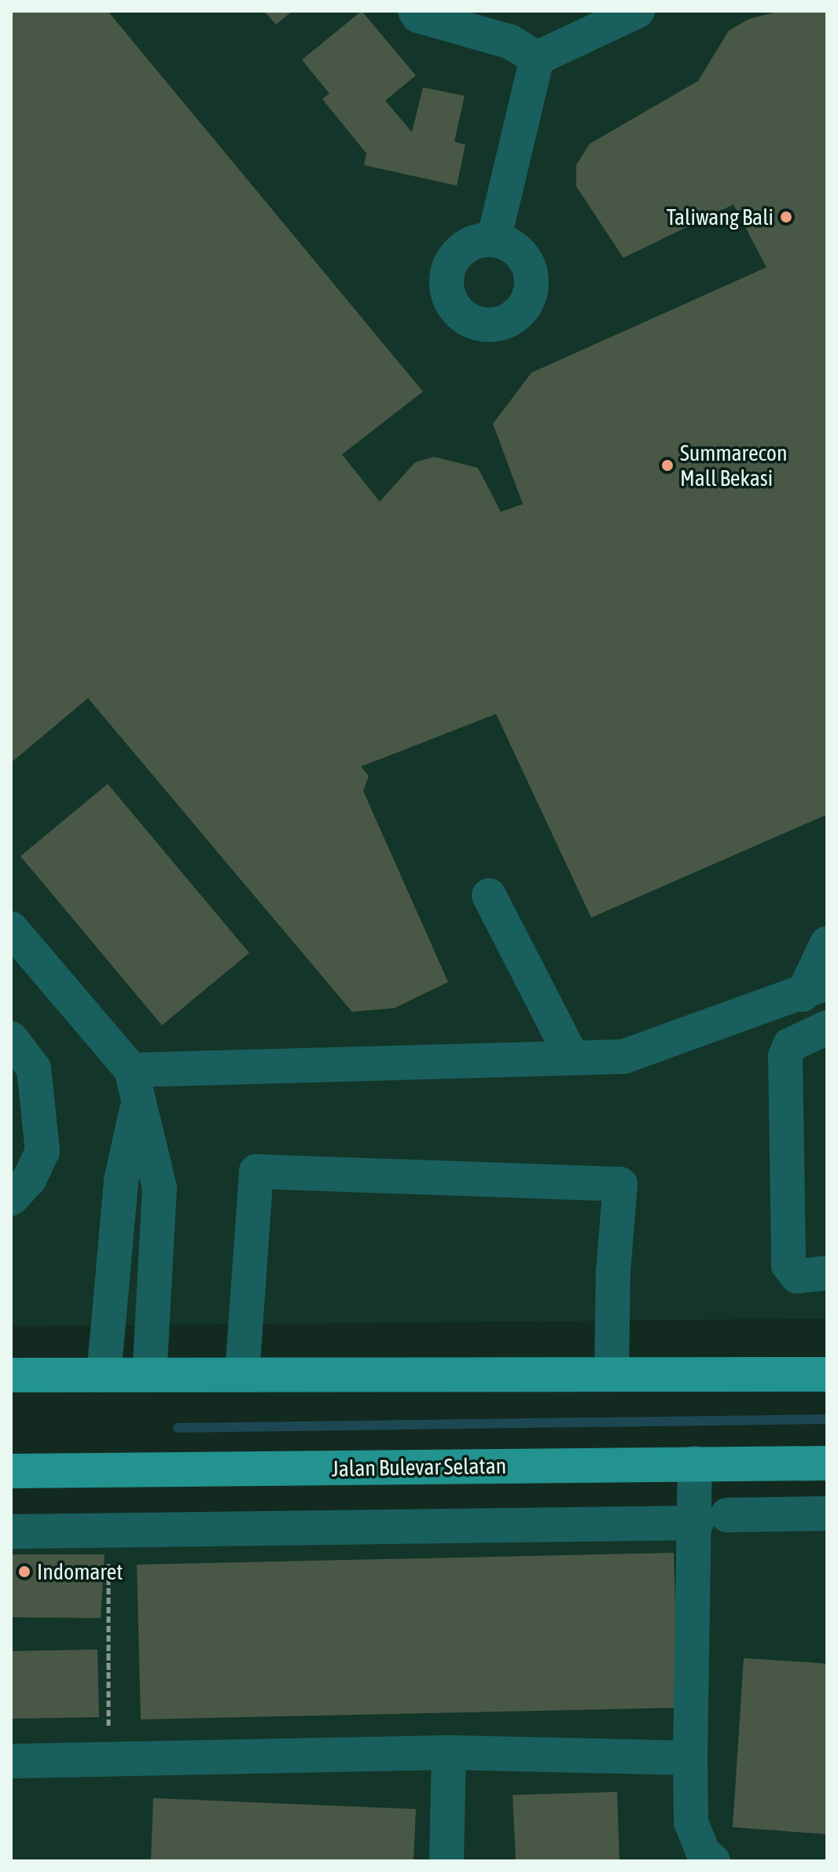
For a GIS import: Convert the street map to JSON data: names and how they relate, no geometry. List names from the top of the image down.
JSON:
{
  "streets": {
    "main road": ["Jalan Bulevar Selatan"]
  },
  "places": ["Taliwang Bali", "Summarecon Mall Bekasi", "Indomaret"]
}
